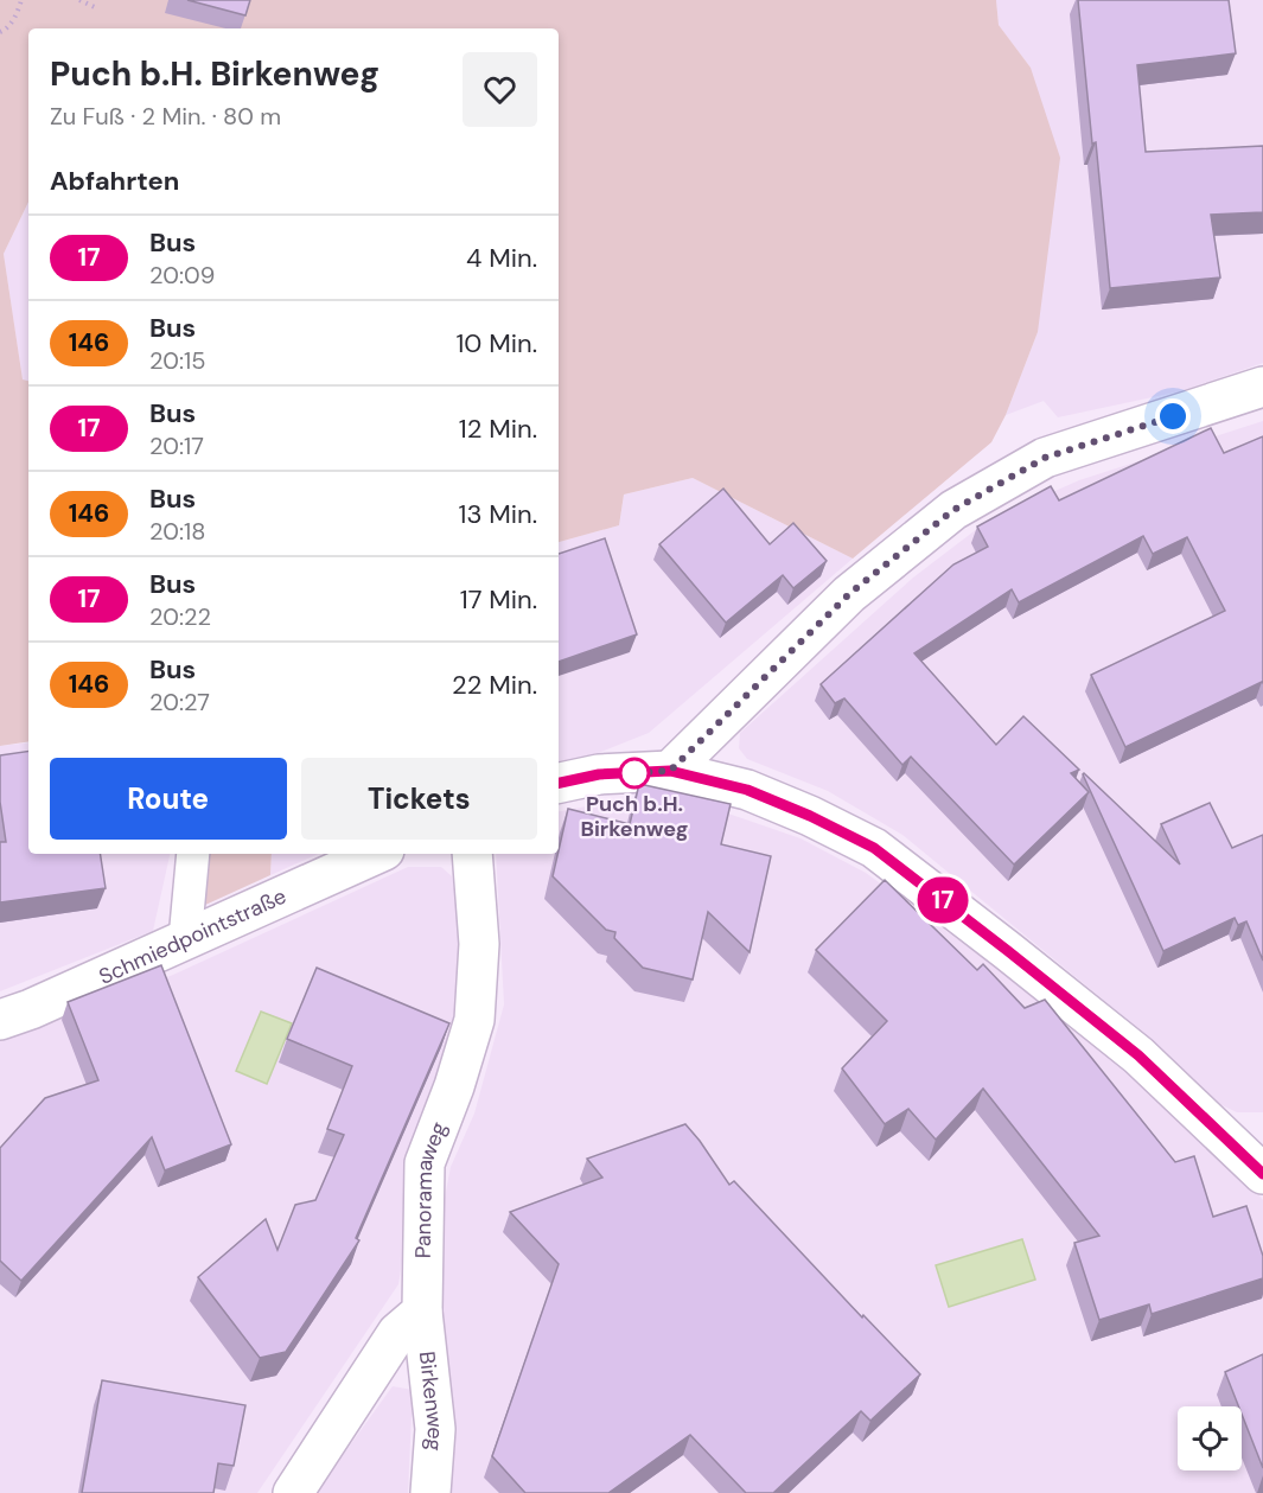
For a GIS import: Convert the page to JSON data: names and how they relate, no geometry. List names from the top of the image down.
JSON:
{
  "streets": {
    "street": ["Schmiedpointstraße", "Panoramaweg", "Birkenweg"]
  },
  "crossings": [
    ["Panoramaweg", "Birkenweg"]
  ],
  "places": ["Puch b.H. Birkenweg"],
  "lines": ["bus line 17"],
  "page": {
    "on_map": "17",
    "heading": [
      ["Puch b.H. Birkenweg", "Zu Fuß · 2 Min. · 80 m"],
      "Abfahrten"
    ],
    "list": [
      {
        "mark": "17",
        "name": "Bus",
        "note": "20:09",
        "value": "4 Min."
      },
      {
        "mark": "146",
        "name": "Bus",
        "note": "20:15",
        "value": "10 Min."
      },
      {
        "mark": "17",
        "name": "Bus",
        "note": "20:17",
        "value": "12 Min."
      },
      {
        "mark": "146",
        "name": "Bus",
        "note": "20:18",
        "value": "13 Min."
      },
      {
        "mark": "17",
        "name": "Bus",
        "note": "20:22",
        "value": "17 Min."
      },
      {
        "mark": "146",
        "name": "Bus",
        "note": "20:27",
        "value": "22 Min."
      }
    ],
    "buttons": ["Route", "Tickets"]
  }
}
